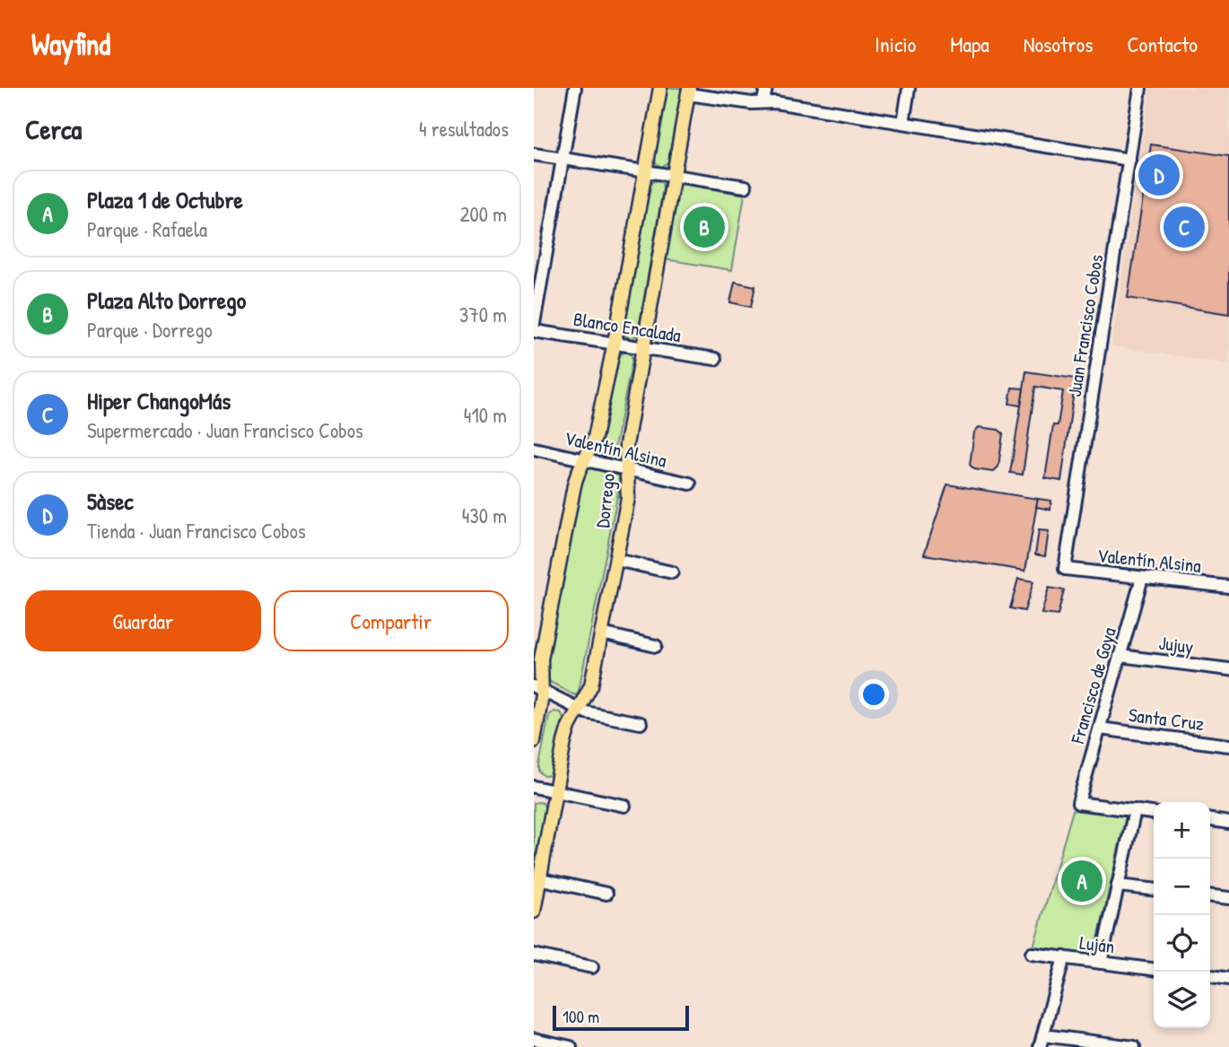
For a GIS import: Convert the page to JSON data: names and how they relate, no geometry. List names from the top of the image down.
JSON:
{
  "streets": {
    "main road": ["Dorrego"],
    "street": [
      "Juan Francisco Cobos",
      "Blanco Encalada",
      "Valentín Alsina",
      "Jujuy",
      "Francisco de Goya",
      "Santa Cruz",
      "Luján"
    ]
  },
  "crossings": [
    ["Juan Francisco Cobos", "Valentín Alsina"],
    ["Blanco Encalada", "Dorrego"],
    ["Valentín Alsina", "Dorrego"],
    ["Valentín Alsina", "Francisco de Goya"],
    ["Jujuy", "Francisco de Goya"],
    ["Francisco de Goya", "Santa Cruz"]
  ],
  "scale_bar": "100 m",
  "page": {
    "header": "Wayfind",
    "nav": [
      "Inicio",
      "Mapa",
      "Nosotros",
      "Contacto"
    ],
    "heading": ["Cerca", "4 resultados"],
    "pins": [
      "D",
      "B",
      "C",
      "A"
    ],
    "list": [
      {
        "mark": "A",
        "name": "Plaza 1 de Octubre",
        "note": "Parque · Rafaela",
        "value": "200 m"
      },
      {
        "mark": "B",
        "name": "Plaza Alto Dorrego",
        "note": "Parque · Dorrego",
        "value": "370 m"
      },
      {
        "mark": "C",
        "name": "Hiper ChangoMás",
        "note": "Supermercado · Juan Francisco Cobos",
        "value": "410 m"
      },
      {
        "mark": "D",
        "name": "5àsec",
        "note": "Tienda · Juan Francisco Cobos",
        "value": "430 m"
      }
    ],
    "buttons": ["Guardar", "Compartir"],
    "map_buttons": ["+", "−"],
    "scale": "100 m"
  }
}
